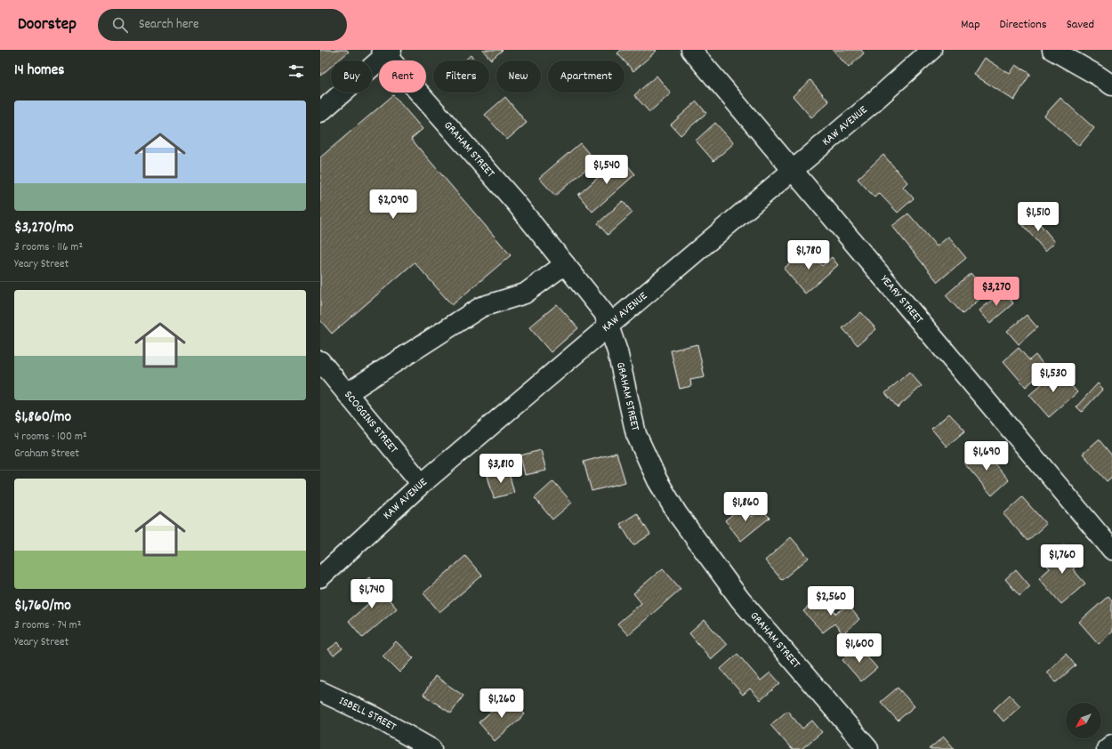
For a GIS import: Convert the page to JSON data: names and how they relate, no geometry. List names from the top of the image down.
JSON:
{
  "streets": {
    "street": [
      "KAW AVENUE",
      "GRAHAM STREET",
      "YEARY STREET",
      "SCOGGINS STREET",
      "ISBELL STREET"
    ]
  },
  "crossings": [
    ["KAW AVENUE", "GRAHAM STREET"],
    ["KAW AVENUE", "YEARY STREET"],
    ["KAW AVENUE", "SCOGGINS STREET"]
  ],
  "north": "bottom left",
  "page": {
    "header": "Doorstep",
    "search": "Search here",
    "nav": ["Map", "Directions", "Saved"],
    "heading": "14 homes",
    "chip": [
      "Buy",
      "Rent",
      "Filters",
      "New",
      "Apartment"
    ],
    "list": [
      {
        "name": "$3,270/mo",
        "note": "3 rooms · 116 m² · Yeary Street"
      },
      {
        "name": "$1,860/mo",
        "note": "4 rooms · 100 m² · Graham Street"
      },
      {
        "name": "$1,760/mo",
        "note": "3 rooms · 74 m² · Yeary Street"
      }
    ],
    "price": [
      "$1,540",
      "$2,090",
      "$1,510",
      "$1,780",
      "$3,270",
      "$1,530",
      "$1,690",
      "$3,810",
      "$1,860",
      "$1,760",
      "$1,740",
      "$2,560",
      "$1,600",
      "$1,260"
    ]
  }
}
